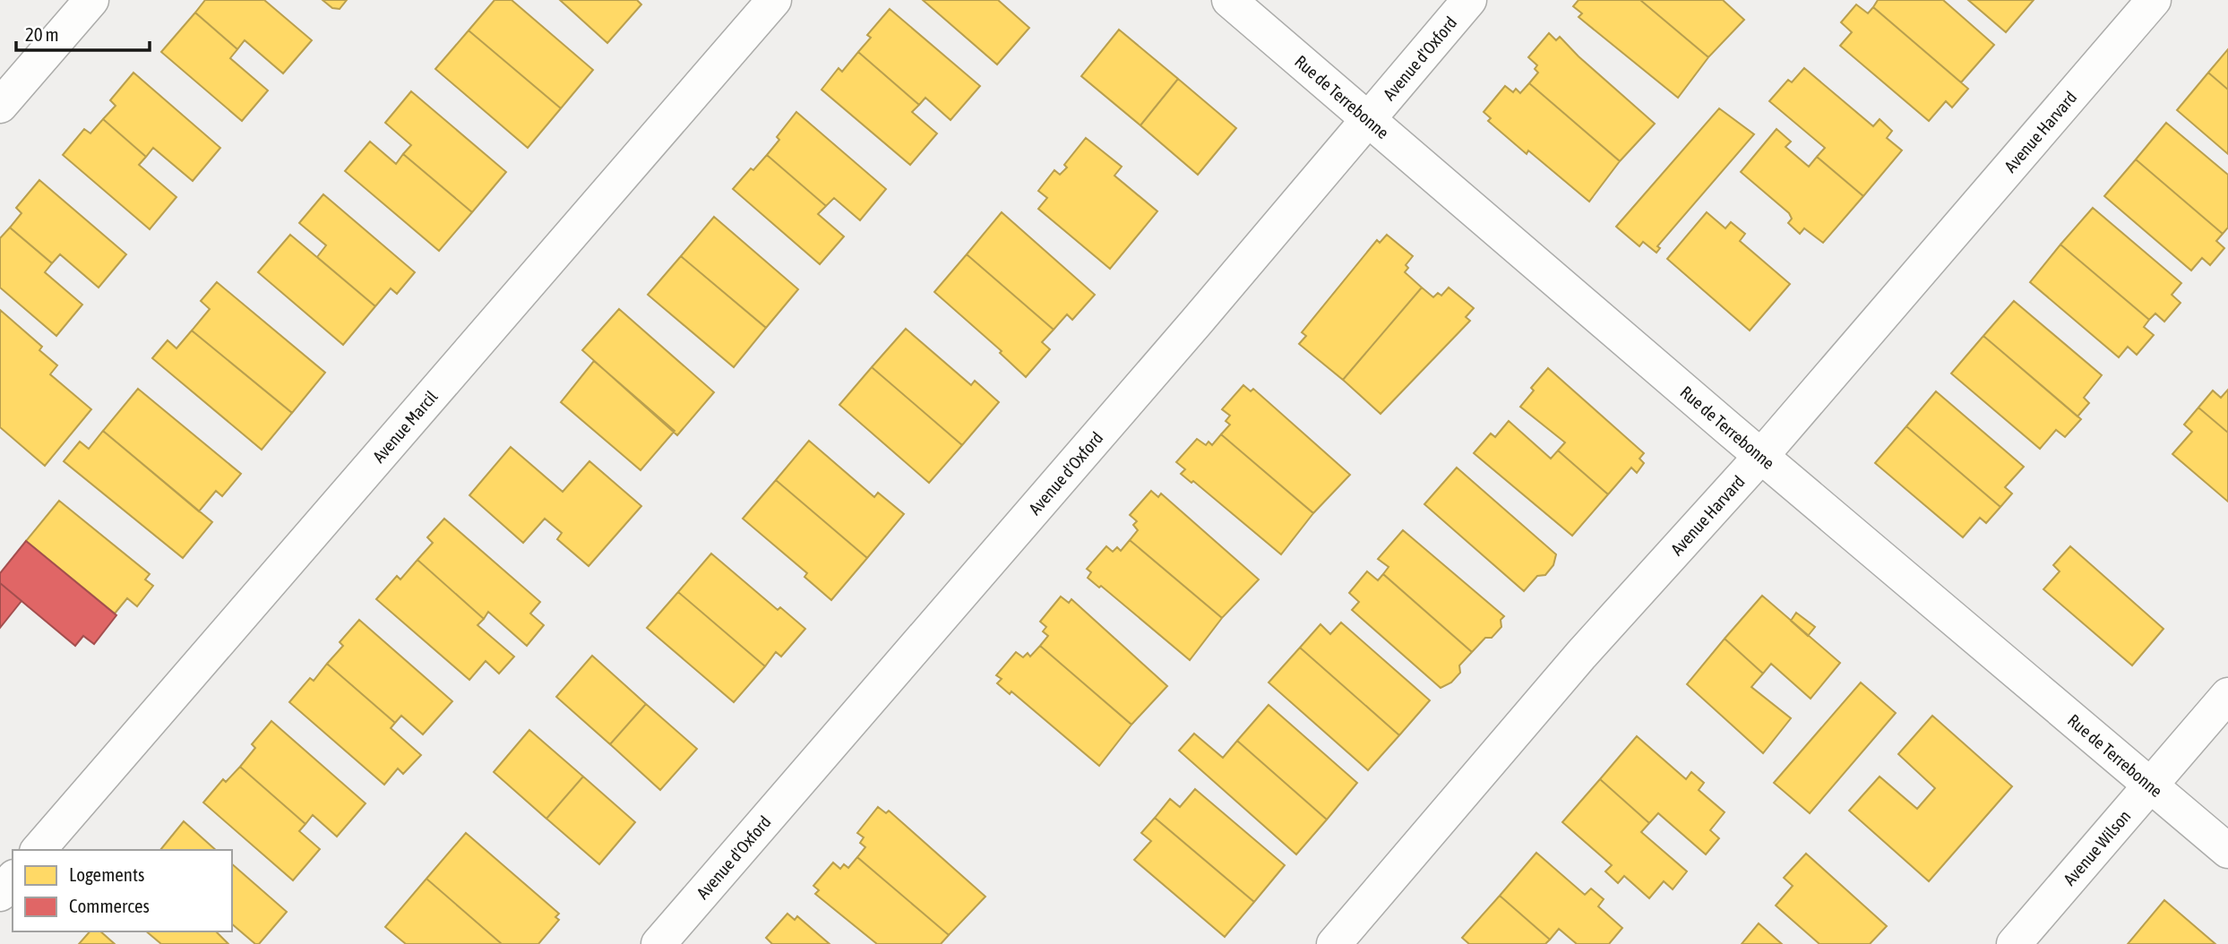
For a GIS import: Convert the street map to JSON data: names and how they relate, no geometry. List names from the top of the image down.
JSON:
{
  "streets": {
    "street": [
      "Avenue d'Oxford",
      "Rue de Terrebonne",
      "Avenue Harvard",
      "Avenue Marcil",
      "Avenue Wilson"
    ]
  },
  "crossings": [
    ["Avenue d'Oxford", "Rue de Terrebonne"],
    ["Rue de Terrebonne", "Avenue Harvard"],
    ["Rue de Terrebonne", "Avenue Wilson"]
  ],
  "legend": ["Logements", "Commerces"],
  "scale_bar": "20 m"
}
